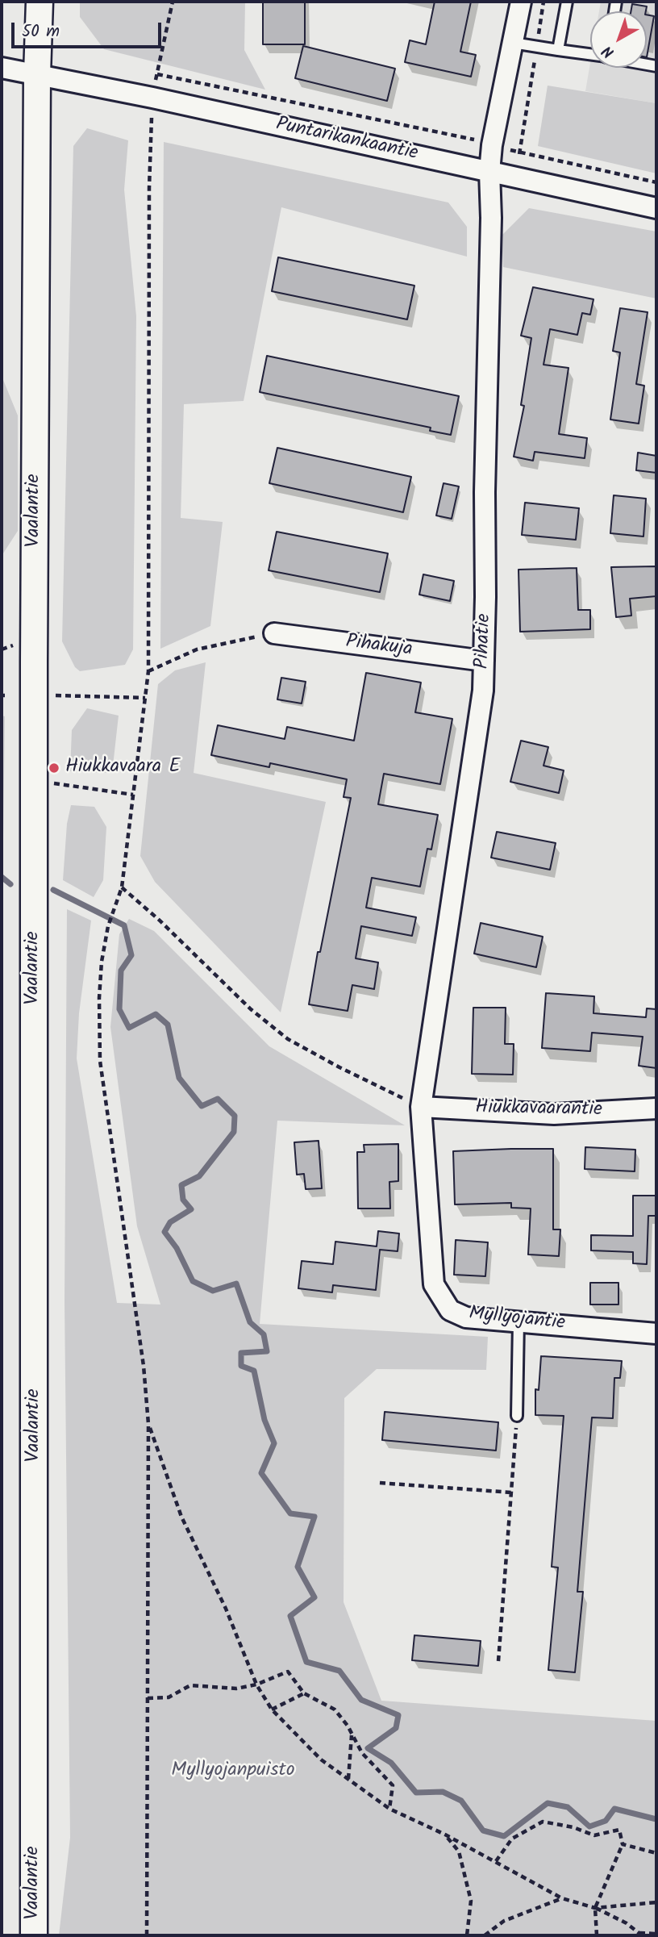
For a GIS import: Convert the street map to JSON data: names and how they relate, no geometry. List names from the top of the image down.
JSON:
{
  "streets": {
    "street": [
      "Puntarikankaantie",
      "Vaalantie",
      "Pihatie",
      "Pihakuja",
      "Hiukkavaarantie",
      "Myllyojantie"
    ]
  },
  "crossings": [
    ["Puntarikankaantie", "Vaalantie"],
    ["Puntarikankaantie", "Pihatie"],
    ["Pihatie", "Pihakuja"],
    ["Pihatie", "Hiukkavaarantie"],
    ["Pihatie", "Myllyojantie"],
    ["Hiukkavaarantie", "Myllyojantie"]
  ],
  "parks": ["Myllyojanpuisto"],
  "places": ["Hiukkavaara E"],
  "scale_bar": "50 m",
  "north": "bottom left"
}
